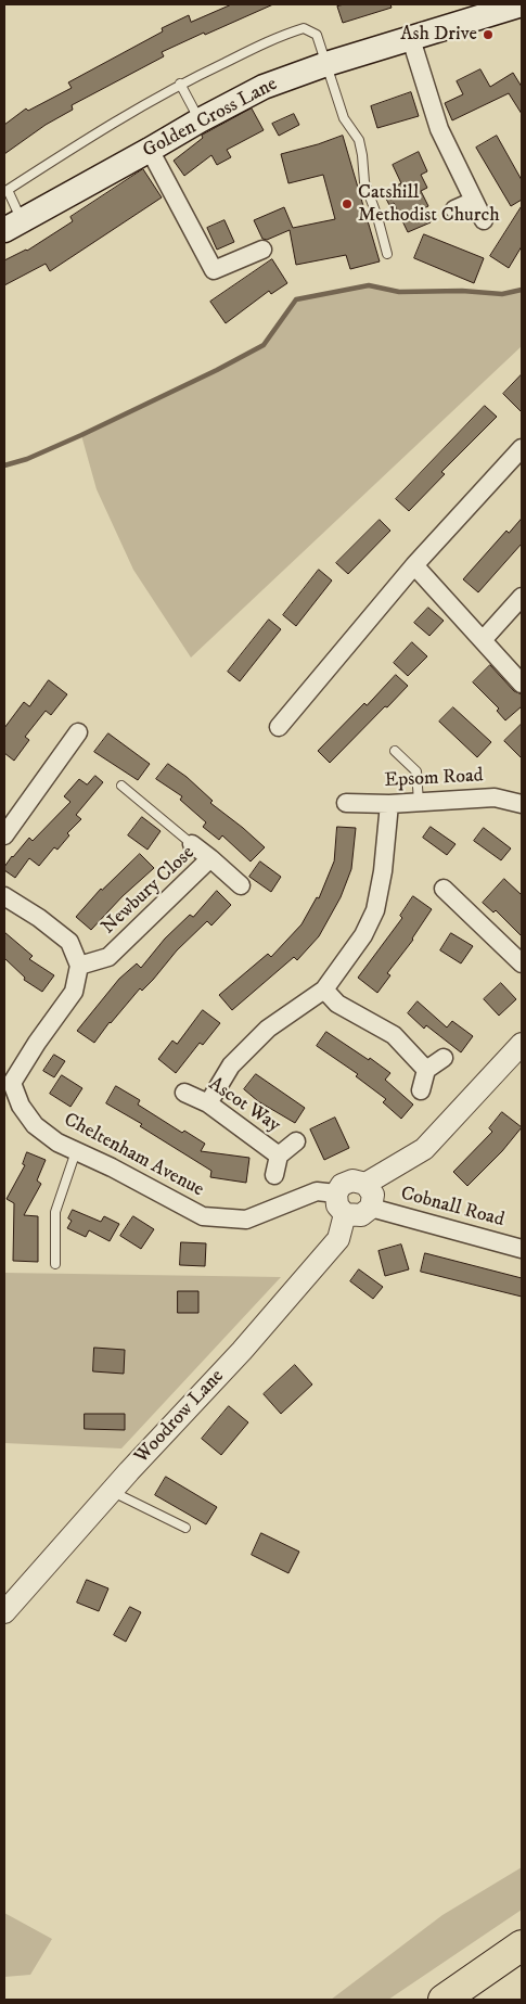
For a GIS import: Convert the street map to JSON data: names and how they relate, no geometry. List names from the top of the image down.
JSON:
{
  "streets": {
    "main road": ["Golden Cross Lane"],
    "street": [
      "Epsom Road",
      "Newbury Close",
      "Ascot Way",
      "Cheltenham Avenue",
      "Cobnall Road",
      "Woodrow Lane"
    ]
  },
  "crossings": [
    ["Newbury Close", "Cheltenham Avenue"],
    ["Cheltenham Avenue", "Cobnall Road"],
    ["Cheltenham Avenue", "Woodrow Lane"],
    ["Cobnall Road", "Woodrow Lane"]
  ],
  "places": ["Ash Drive", "Catshill Methodist Church"]
}
